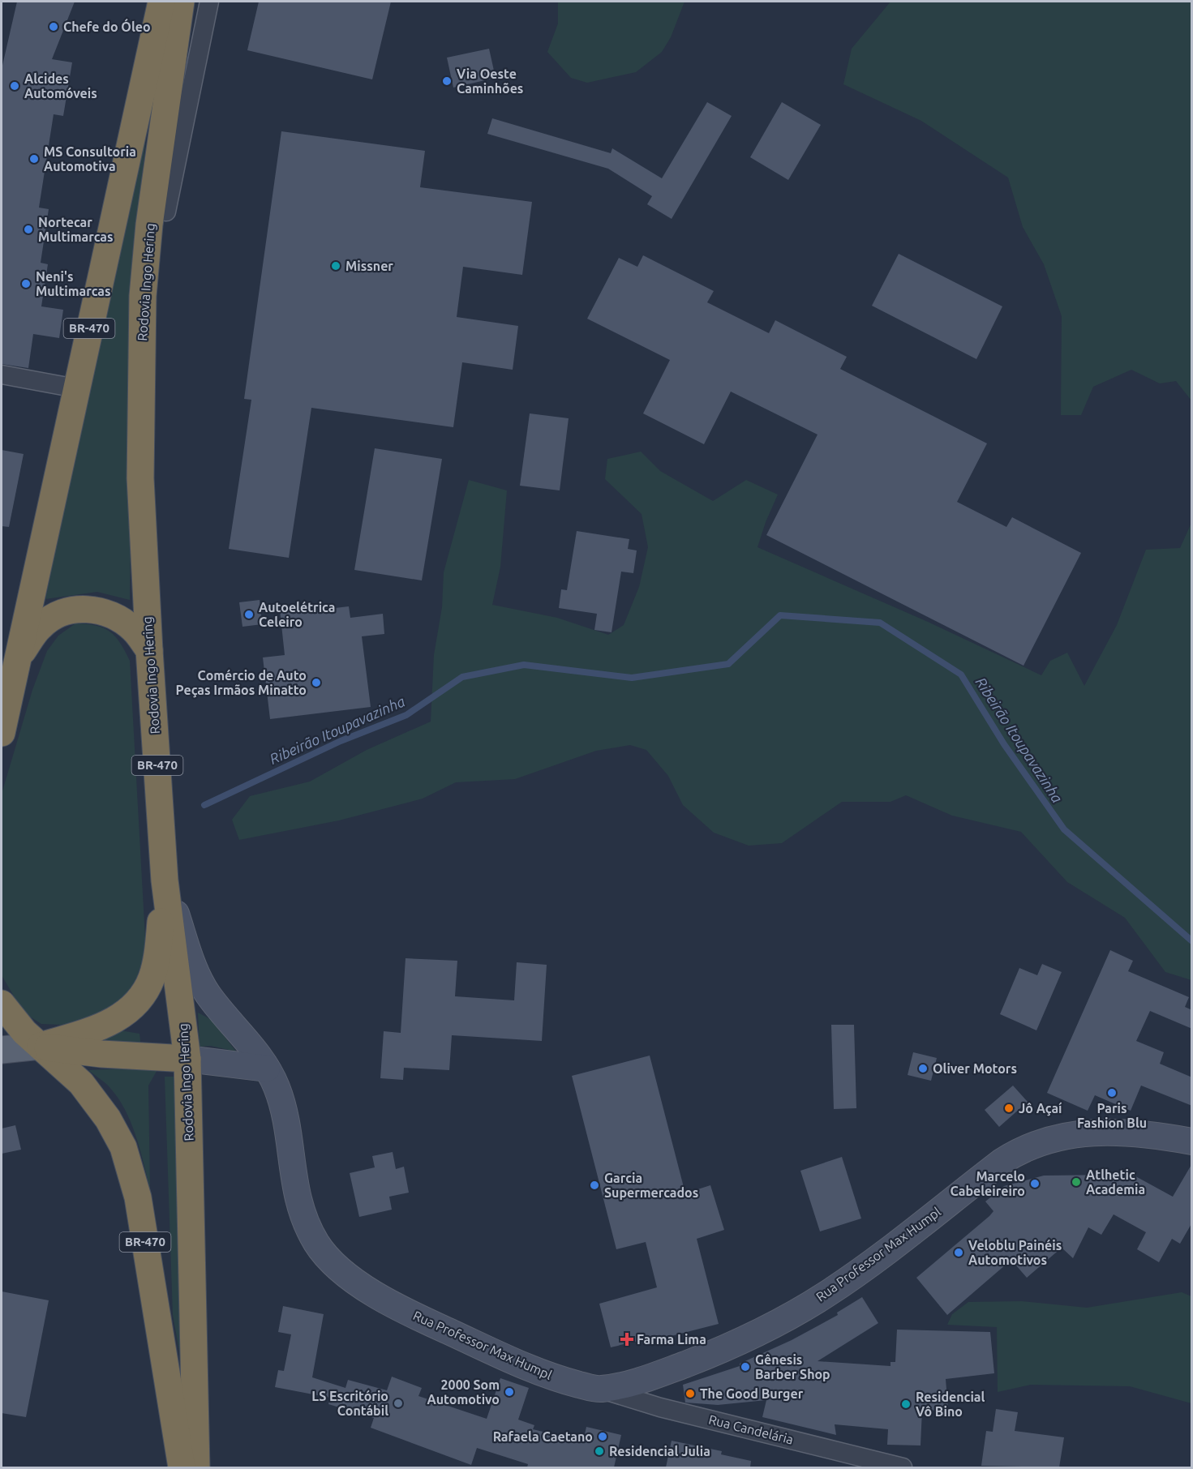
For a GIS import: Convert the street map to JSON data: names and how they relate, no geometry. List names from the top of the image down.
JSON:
{
  "streets": {
    "highway": ["Rodovia Ingo Hering", "BR-470"],
    "street": ["Rua Professor Max Humpl", "Rua Candelária"]
  },
  "crossings": [
    ["Rodovia Ingo Hering", "Rua Professor Max Humpl"],
    ["Rua Professor Max Humpl", "Rua Candelária"]
  ],
  "water": ["Ribeirão Itoupavazinha"],
  "places": {
    "other": [
      "Chefe do Óleo",
      "Via Oeste Caminhões",
      "Alcides Automóveis",
      "MS Consultoria Automotiva",
      "Nortecar Multimarcas",
      "Missner",
      "Neni's Multimarcas",
      "Autoelétrica Celeiro",
      "Comércio de Auto Peças Irmãos Minatto",
      "Oliver Motors",
      "Paris Fashion Blu",
      "Jô Açaí",
      "Atlhetic Academia",
      "Marcelo Cabeleireiro",
      "Garcia Supermercados",
      "Veloblu Painéis Automotivos",
      "Gênesis Barber Shop",
      "2000 Som Automotivo",
      "The Good Burger",
      "LS Escritório Contábil",
      "Residencial Vô Bino",
      "Rafaela Caetano",
      "Residencial Julia"
    ],
    "health": ["Farma Lima"]
  }
}
